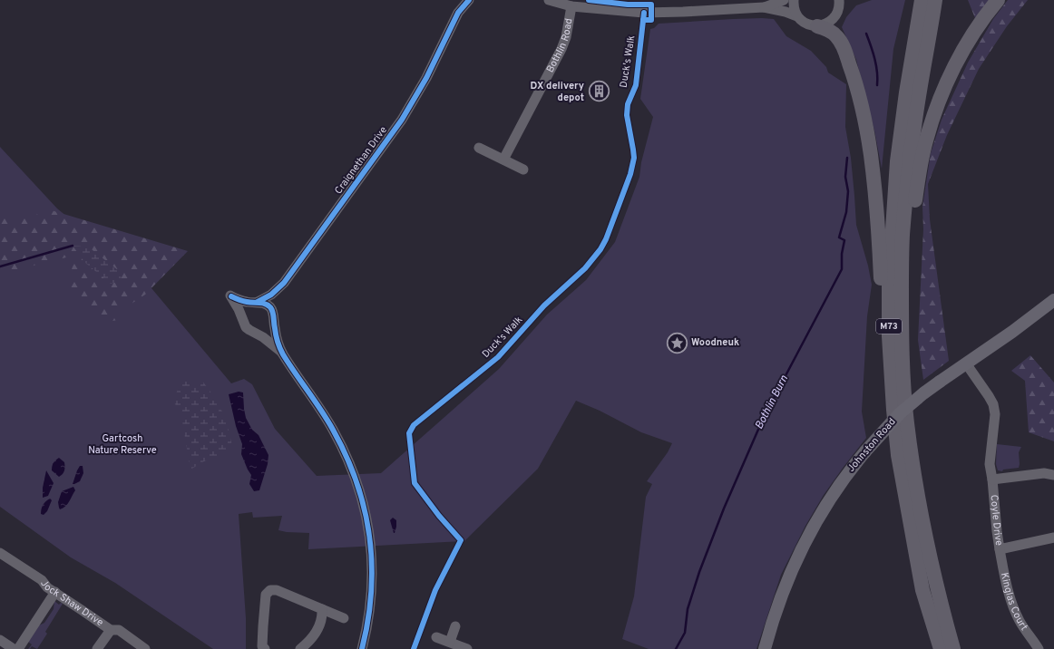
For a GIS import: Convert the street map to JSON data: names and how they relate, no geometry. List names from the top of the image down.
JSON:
{
  "streets": {
    "highway": ["M73"],
    "main road": ["Johnston Road"],
    "street": [
      "Bothlin Road",
      "Craignethan Drive",
      "Coyle Drive",
      "Kinglas Court",
      "Jock Shaw Drive"
    ],
    "cycle path": ["Duck's Walk"]
  },
  "crossings": [
    ["Johnston Road", "Coyle Drive"],
    ["Coyle Drive", "Kinglas Court"]
  ],
  "water": ["Bothlin Burn"],
  "parks": ["Gartcosh Nature Reserve"],
  "places": {
    "building": ["DX delivery depot"],
    "place": ["Woodneuk"]
  }
}
